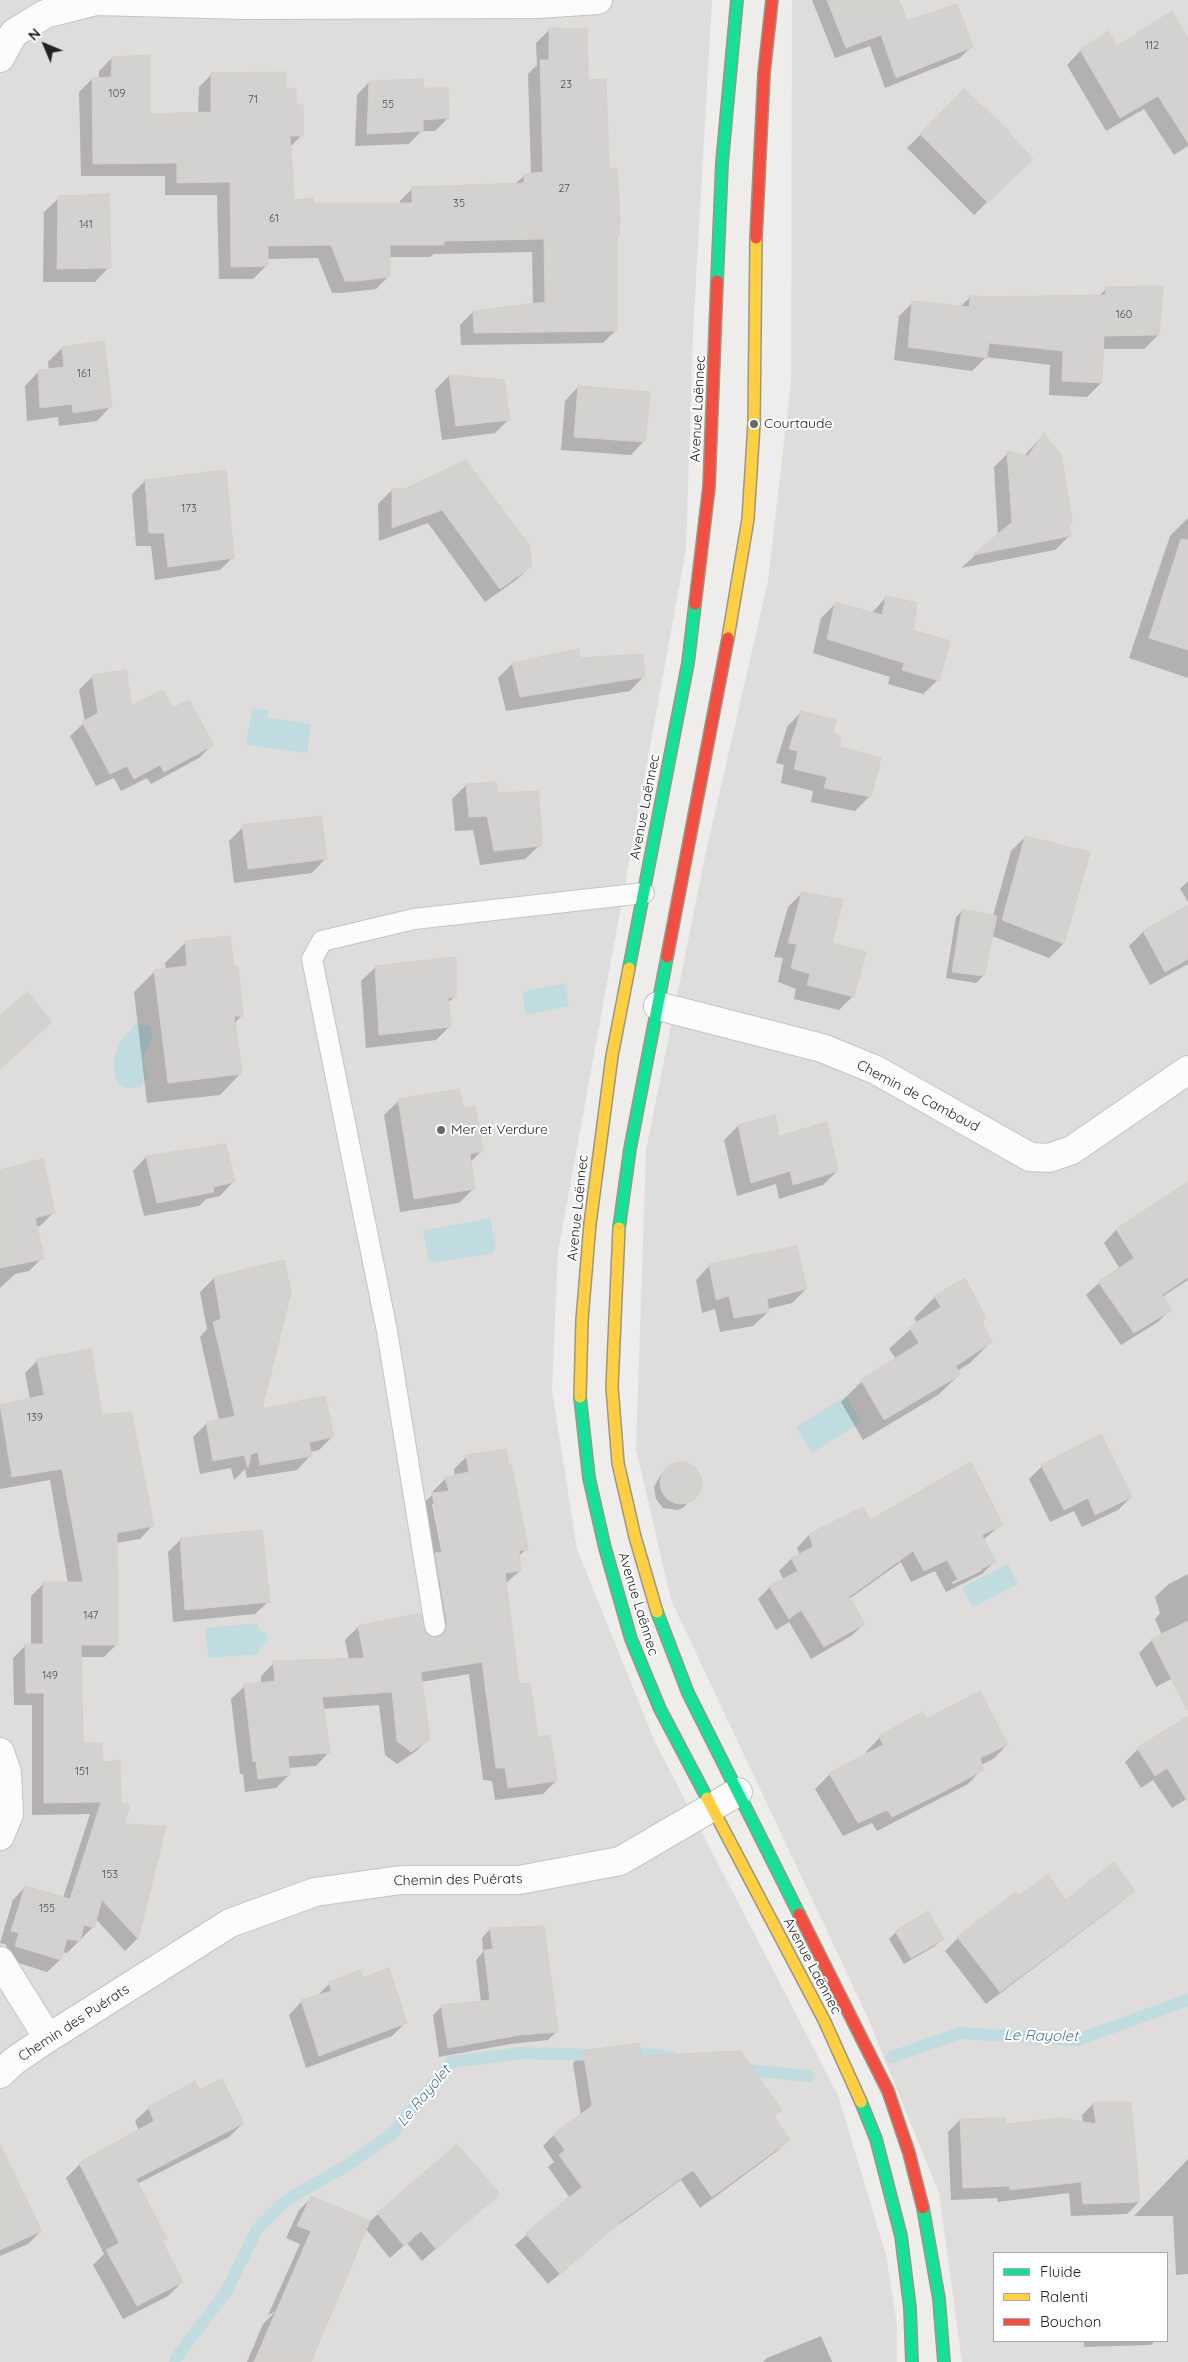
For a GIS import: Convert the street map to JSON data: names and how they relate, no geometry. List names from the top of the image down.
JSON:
{
  "streets": {
    "main road": ["Avenue Laënnec"],
    "street": ["Chemin de Cambaud", "Chemin des Puérats"]
  },
  "crossings": [
    ["Avenue Laënnec", "Chemin de Cambaud"],
    ["Avenue Laënnec", "Chemin des Puérats"]
  ],
  "water": ["Le Rayolet"],
  "places": ["Courtaude", "Mer et Verdure"],
  "house_numbers": [
    "112",
    "23",
    "109",
    "71",
    "55",
    "27",
    "35",
    "61",
    "141",
    "160",
    "161",
    "173",
    "139",
    "147",
    "149",
    "151",
    "153",
    "155"
  ],
  "legend": ["Fluide", "Ralenti", "Bouchon"],
  "north": "top left"
}
